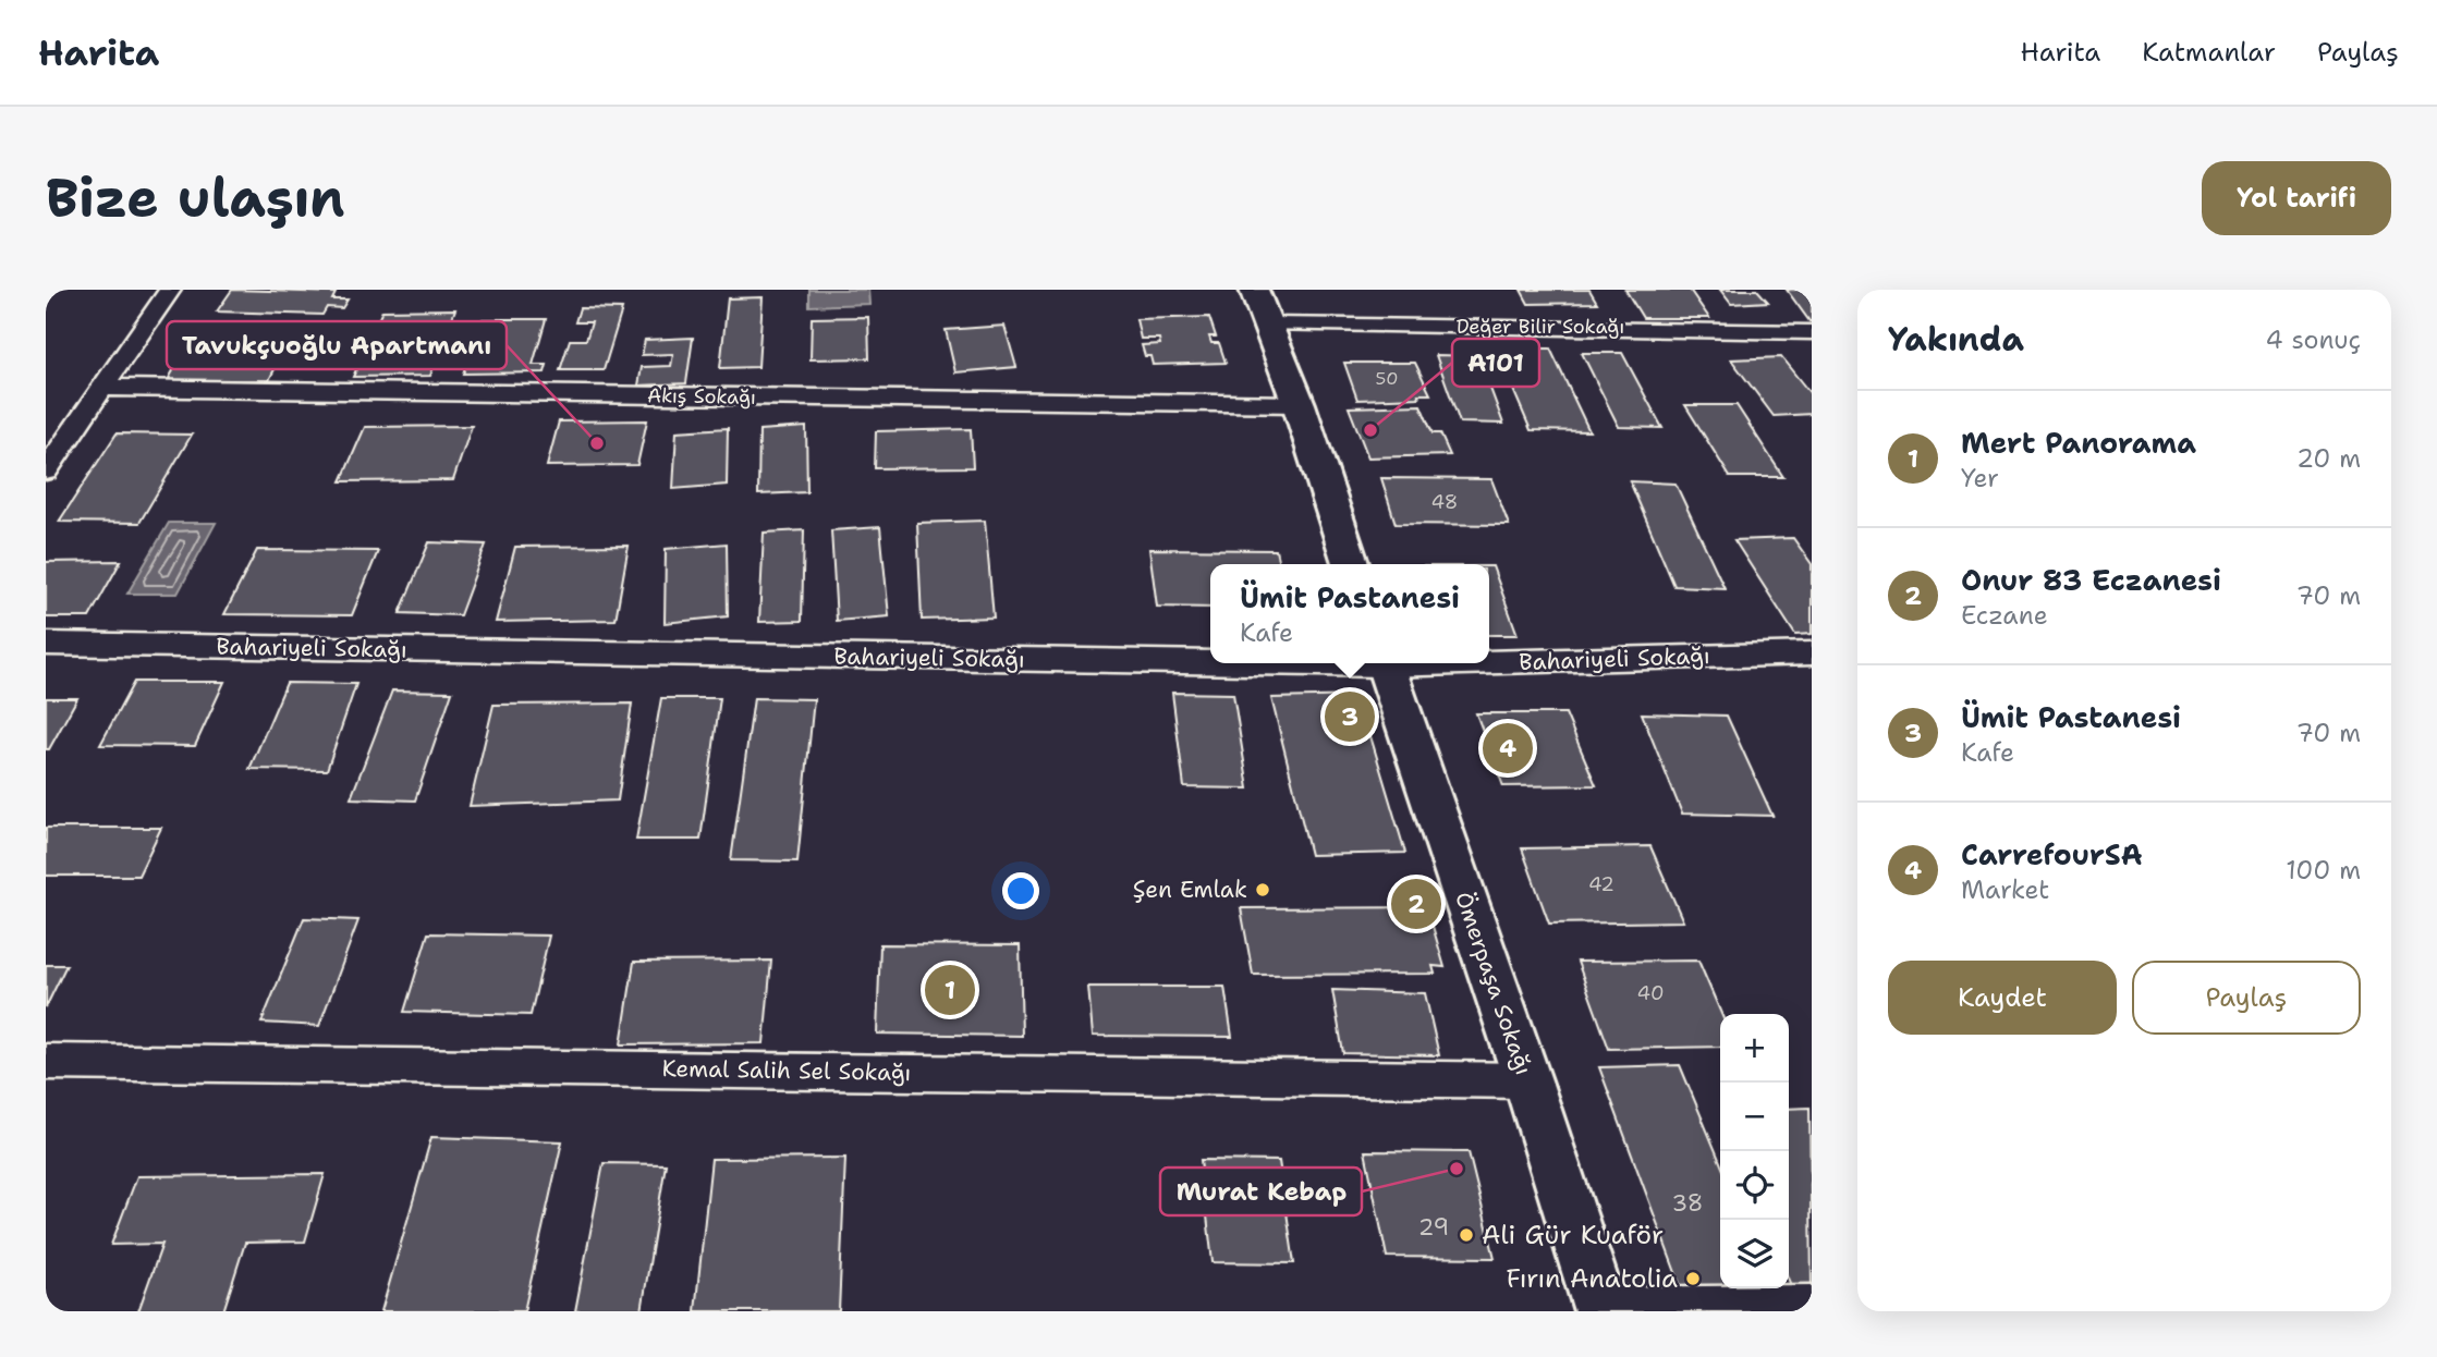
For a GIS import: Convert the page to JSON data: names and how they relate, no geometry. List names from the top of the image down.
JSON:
{
  "streets": {
    "street": [
      "Değer Bilir Sokağı",
      "Akış Sokağı",
      "Bahariyeli Sokağı",
      "Ömerpaşa Sokağı",
      "Kemal Salih Sel Sokağı"
    ]
  },
  "crossings": [
    ["Ömerpaşa Sokağı", "Kemal Salih Sel Sokağı"]
  ],
  "places": [
    "A101",
    "Tavukçuoğlu Apartmanı",
    "Şen Emlak",
    "Murat Kebap",
    "Ali Gür Kuaför",
    "Fırın Anatolia"
  ],
  "house_numbers": [
    "50",
    "48",
    "42",
    "40",
    "38",
    "29"
  ],
  "page": {
    "header": "Harita",
    "nav": ["Harita", "Katmanlar", "Paylaş"],
    "buttons": [
      "Yol tarifi",
      ["Kaydet", "Paylaş"]
    ],
    "title": "Bize ulaşın",
    "heading": ["Yakında", "4 sonuç"],
    "list": [
      {
        "mark": "1",
        "name": "Mert Panorama",
        "note": "Yer",
        "value": "20 m"
      },
      {
        "mark": "2",
        "name": "Onur 83 Eczanesi",
        "note": "Eczane",
        "value": "70 m"
      },
      {
        "mark": "3",
        "name": "Ümit Pastanesi",
        "note": "Kafe",
        "value": "70 m"
      },
      {
        "mark": "4",
        "name": "CarrefourSA",
        "note": "Market",
        "value": "100 m"
      }
    ],
    "popup": ["Ümit Pastanesi", "Kafe"],
    "pins": [
      "3",
      "4",
      "2",
      "1"
    ],
    "map_buttons": ["+", "−"]
  }
}
